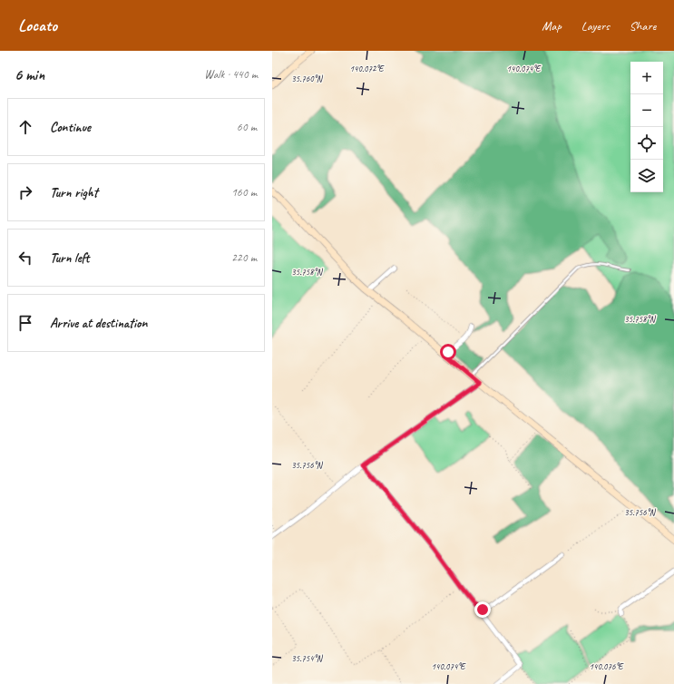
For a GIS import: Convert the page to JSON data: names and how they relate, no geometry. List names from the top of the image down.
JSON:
{
  "page": {
    "header": "Locato",
    "nav": ["Map", "Layers", "Share"],
    "heading": ["6 min", "Walk · 440 m"],
    "map_buttons": ["+", "−"],
    "list": [
      ["Continue", "60 m"],
      ["Turn right", "160 m"],
      ["Turn left", "220 m"],
      "Arrive at destination"
    ]
  },
  "coordinates": [
    "140.072°E",
    "140.074°E",
    "35.760°N",
    "35.758°N",
    "35.756°N",
    "35.754°N",
    "140.076°E"
  ]
}
